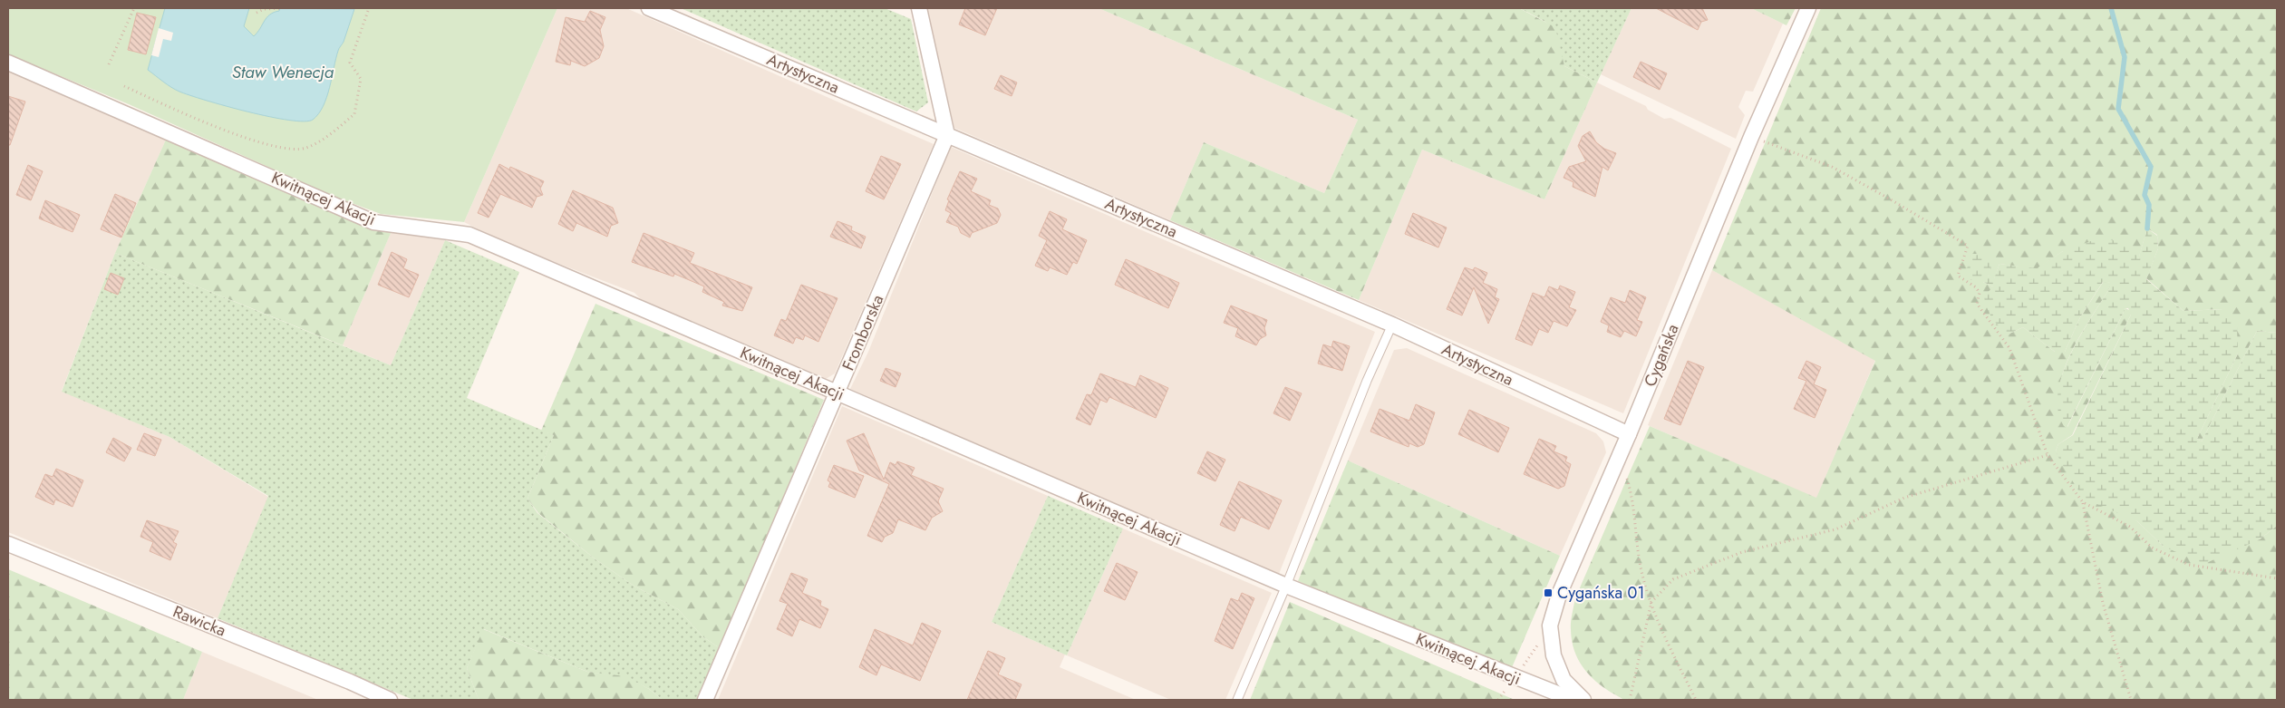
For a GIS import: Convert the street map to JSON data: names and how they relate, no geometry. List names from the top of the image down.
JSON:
{
  "streets": {
    "street": [
      "Artystyczna",
      "Kwitnącej Akacji",
      "Fromborska",
      "Cygańska",
      "Rawicka"
    ]
  },
  "crossings": [
    ["Artystyczna", "Fromborska"],
    ["Artystyczna", "Cygańska"],
    ["Kwitnącej Akacji", "Fromborska"]
  ],
  "water": ["Staw Wenecja"],
  "places": {
    "transit": ["Cygańska 01"]
  }
}
